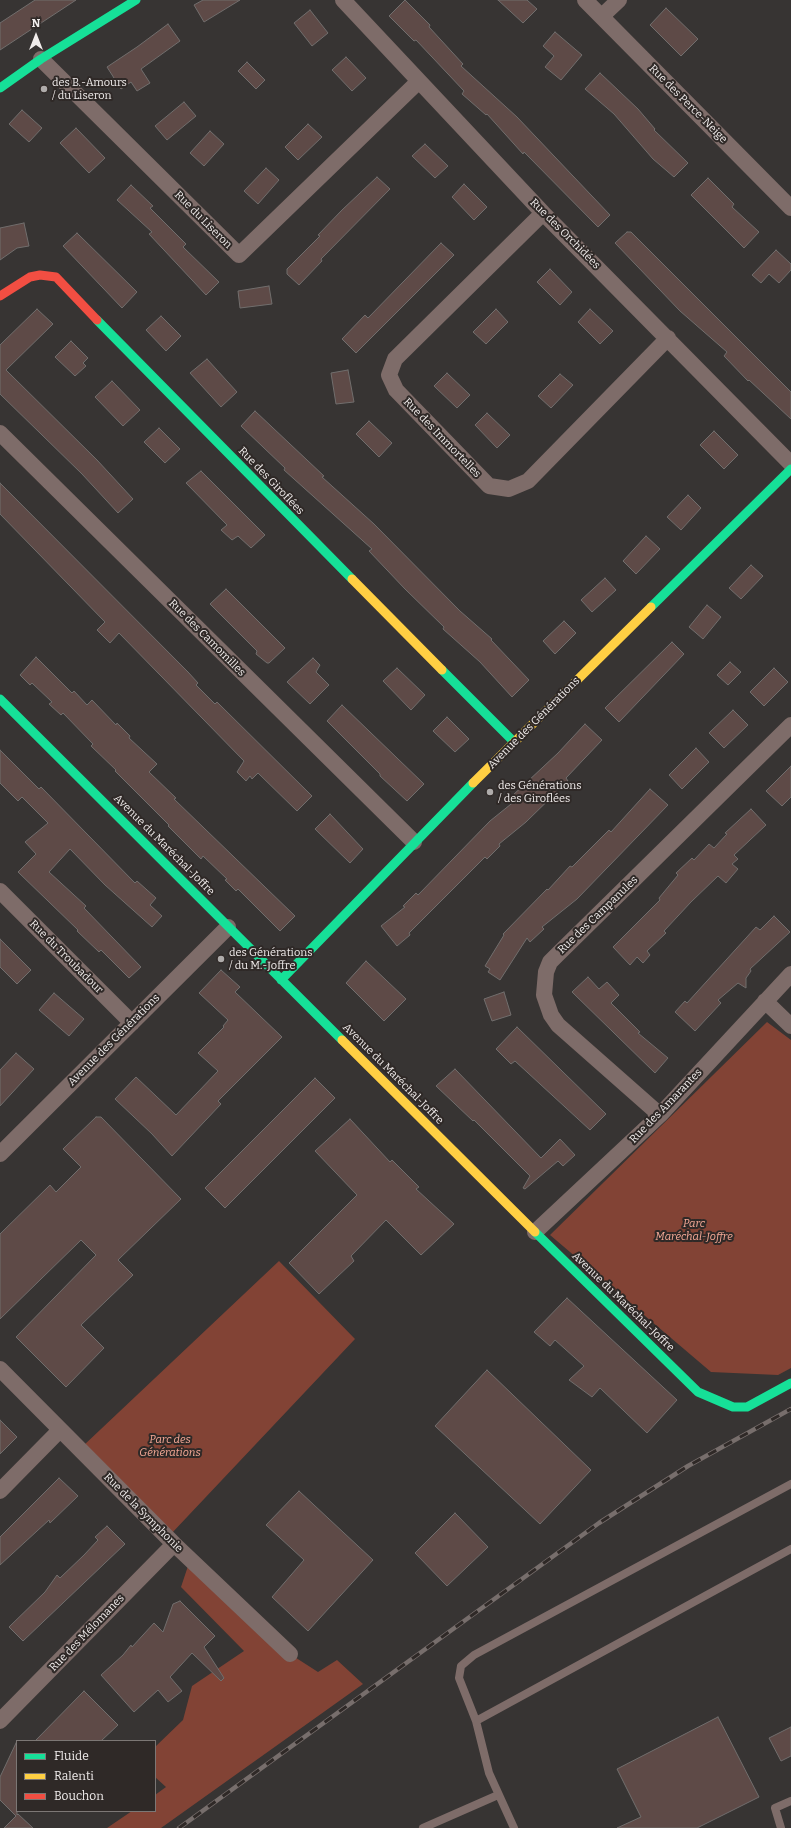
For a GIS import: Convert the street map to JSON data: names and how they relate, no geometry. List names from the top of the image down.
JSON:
{
  "streets": {
    "street": [
      "Rue des Perce-Neige",
      "Rue du Liseron",
      "Rue des Orchidées",
      "Rue des Immortelles",
      "Rue des Giroflées",
      "Rue des Camomilles",
      "Avenue des Générations",
      "Avenue du Maréchal-Joffre",
      "Rue des Campanules",
      "Rue du Troubadour",
      "Rue des Amarantes",
      "Rue de la Symphonie",
      "Rue des Mélomanes"
    ]
  },
  "crossings": [
    ["Rue du Liseron", "Rue des Orchidées"],
    ["Rue des Orchidées", "Rue des Immortelles"],
    ["Rue des Giroflées", "Avenue des Générations"],
    ["Rue des Camomilles", "Avenue des Générations"],
    ["Avenue des Générations", "Avenue du Maréchal-Joffre"],
    ["Avenue des Générations", "Rue du Troubadour"],
    ["Avenue du Maréchal-Joffre", "Rue des Amarantes"],
    ["Rue des Campanules", "Rue des Amarantes"],
    ["Rue de la Symphonie", "Rue des Mélomanes"]
  ],
  "parks": ["Parc Maréchal-Joffre", "Parc des Générations"],
  "places": ["des B.-Amours / du Liseron", "des Générations / des Giroflées", "des Générations / du M.-Joffre"],
  "legend": ["Fluide", "Ralenti", "Bouchon"],
  "north": "top"
}
